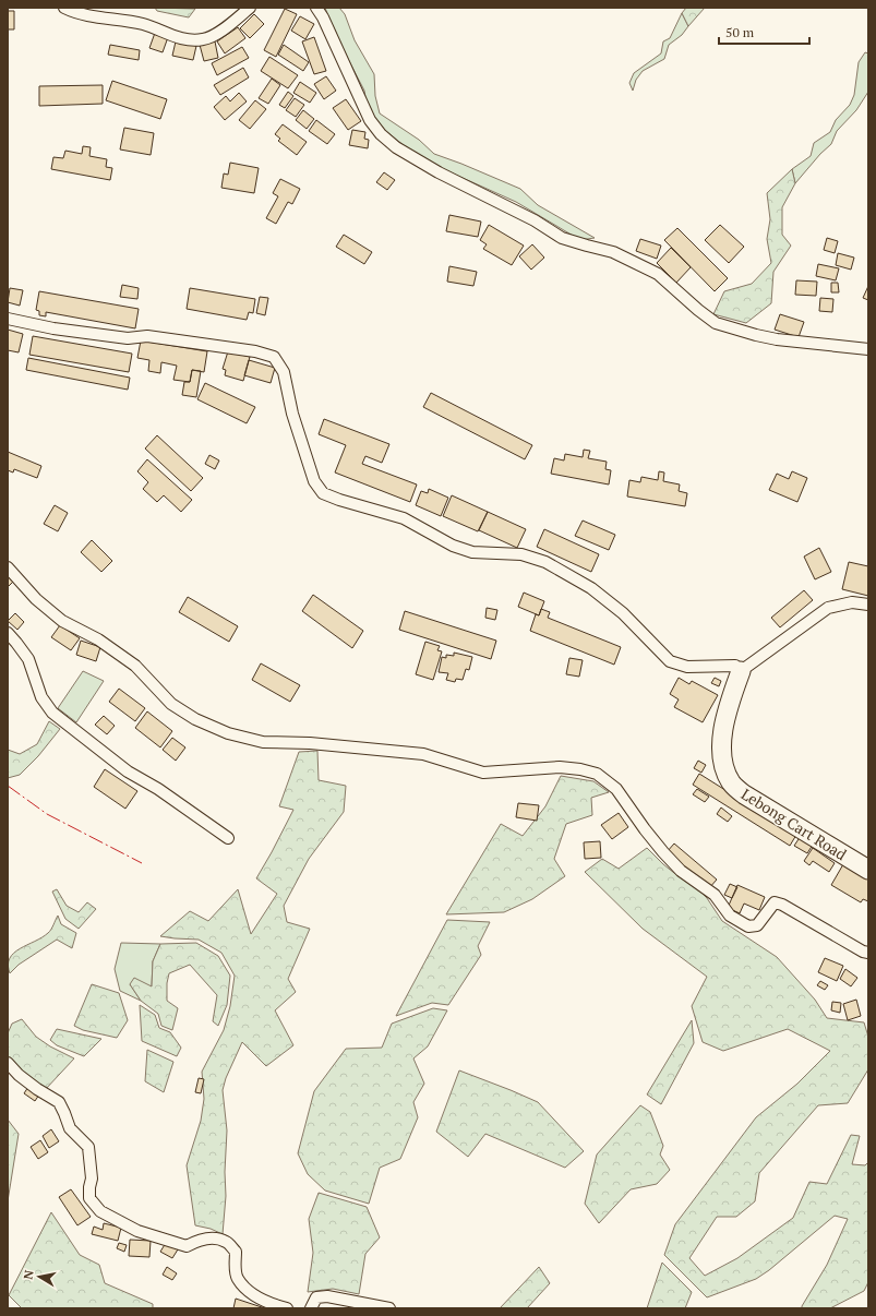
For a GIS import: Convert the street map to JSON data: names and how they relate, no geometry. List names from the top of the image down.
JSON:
{
  "streets": {
    "highway": ["Lebong Cart Road"]
  },
  "scale_bar": "50 m",
  "north": "left"
}
